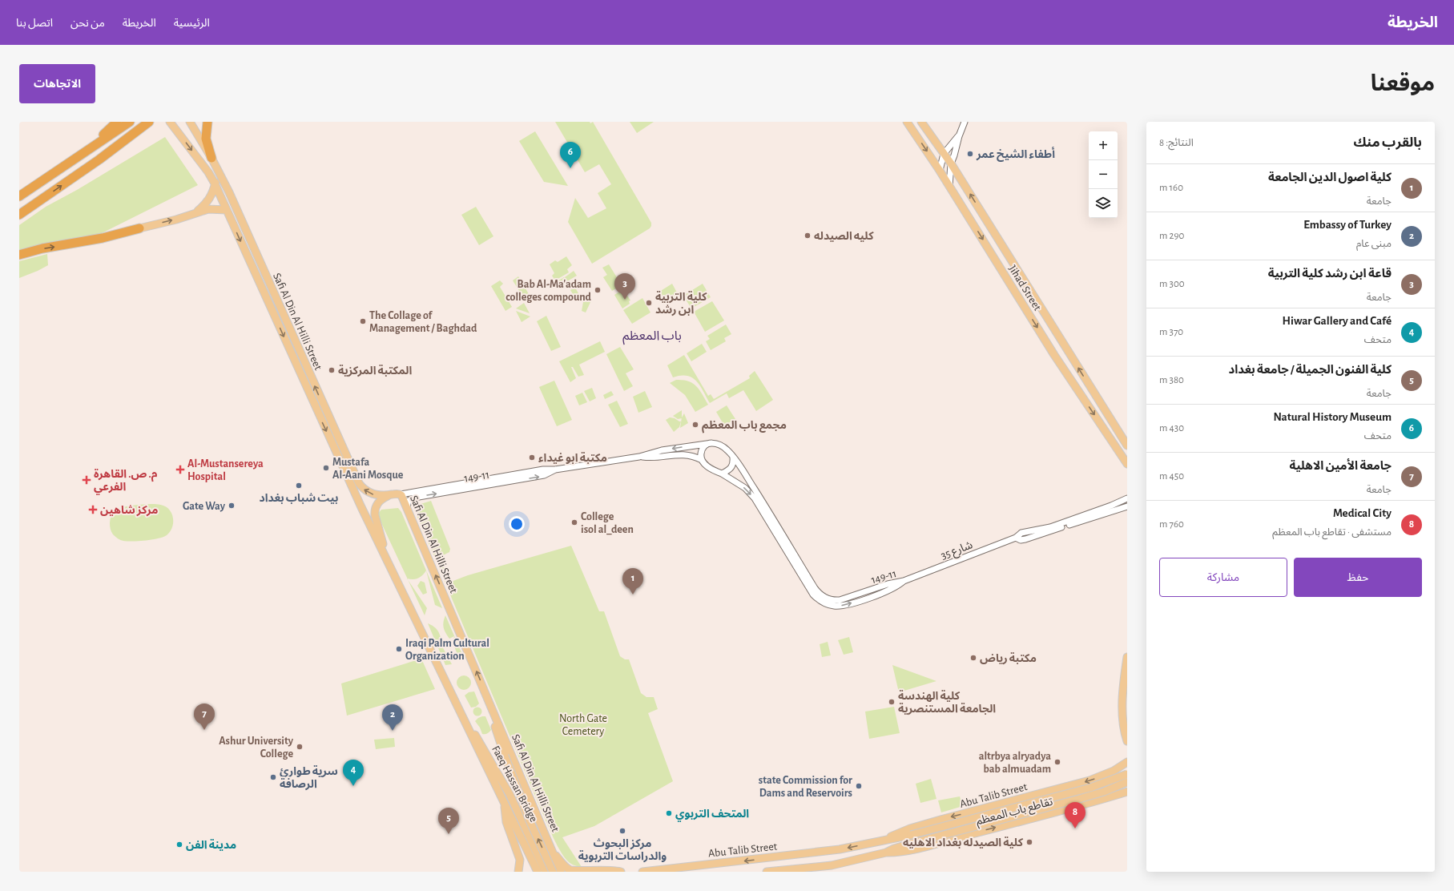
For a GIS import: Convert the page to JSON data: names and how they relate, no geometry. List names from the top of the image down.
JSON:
{
  "streets": {
    "main road": [
      "Jihad Street",
      "Safi Al Din Al Hilli Street",
      "Faeq Hassan Bridge",
      "Abu Talib Street",
      "تقاطع باب المعظم"
    ],
    "street": ["149-11", "شارع 35"]
  },
  "crossings": [
    ["Safi Al Din Al Hilli Street", "149-11"],
    ["Safi Al Din Al Hilli Street", "Faeq Hassan Bridge"],
    ["149-11", "شارع 35"]
  ],
  "districts": ["باب المعظم"],
  "parks": ["North Gate Cemetery"],
  "places": {
    "other": [
      "أطفاء الشيخ عمر",
      "كليه الصيدله",
      "Bab Al-Ma'adam colleges compound",
      "كلية التربية ابن رشد",
      "The Collage of Management / Baghdad",
      "المكتبة المركزية",
      "مجمع باب المعظم",
      "مكتبة ابو غيداء",
      "Mustafa Al-Aani Mosque",
      "بيت شباب بغداد",
      "Gate Way",
      "College isol al_deen",
      "Iraqi Palm Cultural Organization",
      "مكتبة رياض",
      "كلية الهندسة الجامعة المستنصرية",
      "Ashur University College",
      "altrbya alryadya bab almuadam",
      "سرية طوارئ الرصافة",
      "state Commission for Dams and Reservoirs",
      "المتحف التربوي",
      "مركز البحوث والدراسات التربوية",
      "كلية الصيدله بغداد الاهليه",
      "مدينة الفن"
    ],
    "health": ["Al-Mustansereya Hospital", "م. ص. القاهرة الفرعي", "مركز شاهين"]
  },
  "page": {
    "header": "الخريطة",
    "nav": [
      "الرئيسية",
      "الخريطة",
      "من نحن",
      "اتصل بنا"
    ],
    "title": "موقعنا",
    "buttons": [
      "الاتجاهات",
      ["حفظ", "مشاركة"]
    ],
    "heading": ["بالقرب منك", "النتائج: 8"],
    "map_buttons": ["+", "−"],
    "pins": [
      "6",
      "3",
      "1",
      "7",
      "2",
      "4",
      "8",
      "5"
    ],
    "list": [
      {
        "mark": "1",
        "name": "كلية اصول الدين الجامعة",
        "note": "جامعة",
        "value": "160 m"
      },
      {
        "mark": "2",
        "name": "Embassy of Turkey",
        "note": "مبنى عام",
        "value": "290 m"
      },
      {
        "mark": "3",
        "name": "قاعة ابن رشد كلية التربية",
        "note": "جامعة",
        "value": "300 m"
      },
      {
        "mark": "4",
        "name": "Hiwar Gallery and Café",
        "note": "متحف",
        "value": "370 m"
      },
      {
        "mark": "5",
        "name": "كلية الفنون الجميلة / جامعة بغداد",
        "note": "جامعة",
        "value": "380 m"
      },
      {
        "mark": "6",
        "name": "Natural History Museum",
        "note": "متحف",
        "value": "430 m"
      },
      {
        "mark": "7",
        "name": "جامعة الأمين الاهلية",
        "note": "جامعة",
        "value": "450 m"
      },
      {
        "mark": "8",
        "name": "Medical City",
        "note": "مستشفى · تقاطع باب المعظم",
        "value": "760 m"
      }
    ]
  }
}
